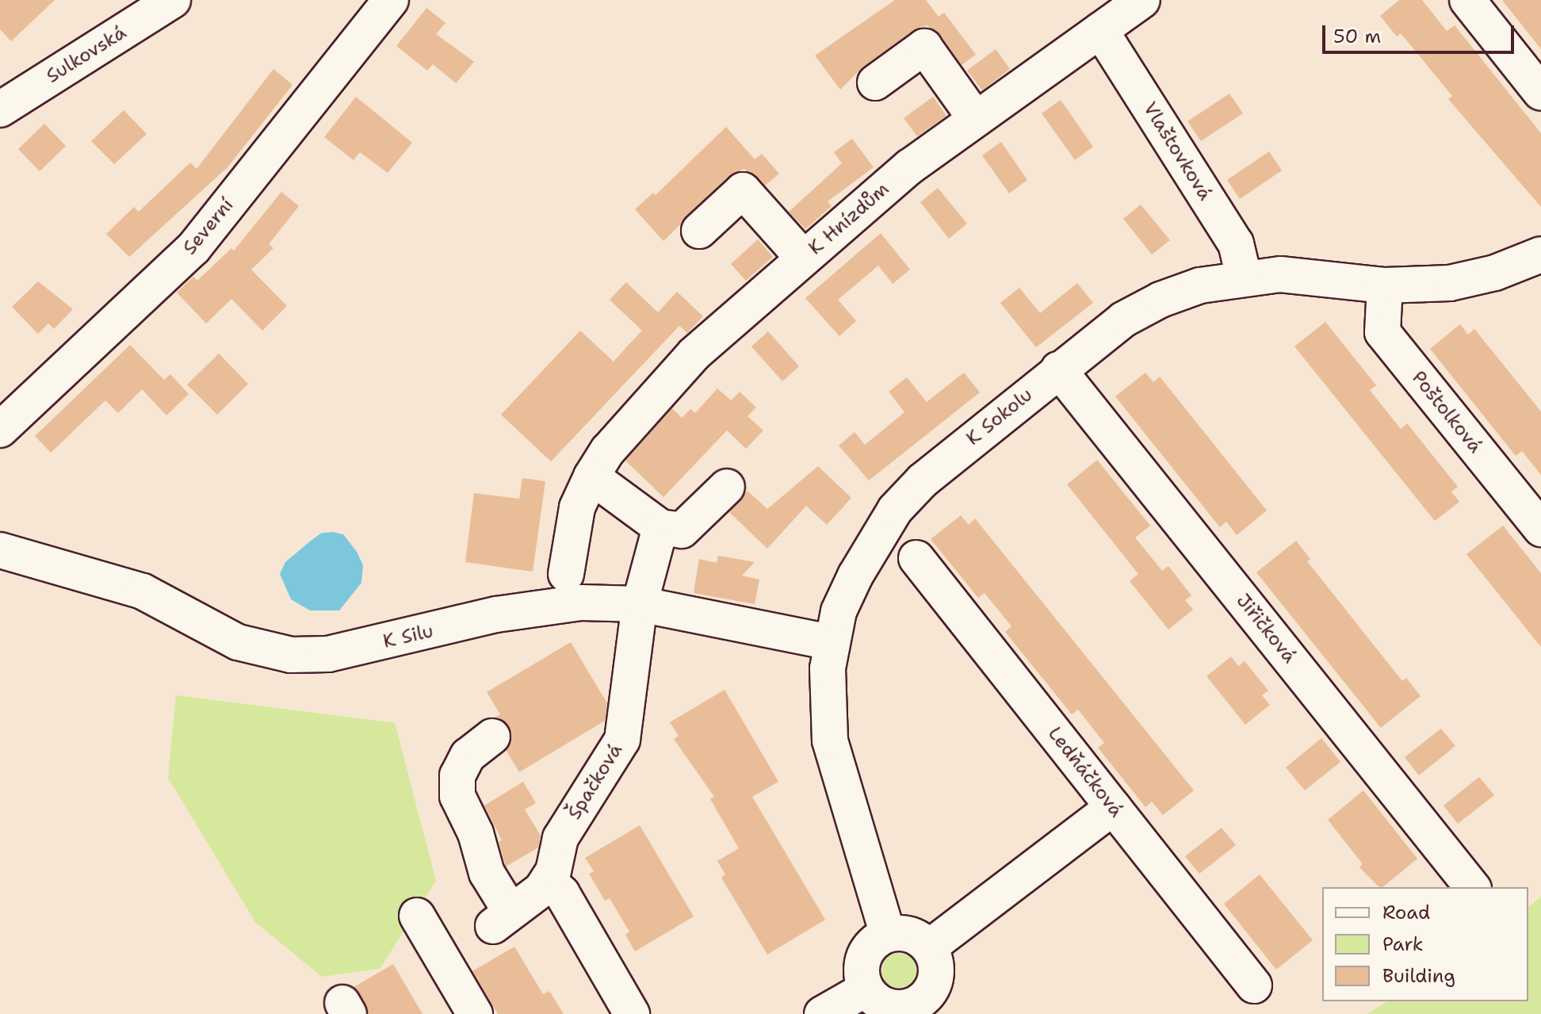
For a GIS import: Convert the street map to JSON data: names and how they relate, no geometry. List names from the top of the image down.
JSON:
{
  "streets": {
    "street": [
      "Sulkovská",
      "Vlaštovková",
      "K Hnízdům",
      "Severní",
      "Poštolková",
      "K Sokolu",
      "Jiřičková",
      "K Silu",
      "Ledňáčková",
      "Špačková"
    ]
  },
  "crossings": [
    ["Vlaštovková", "K Hnízdům"],
    ["Vlaštovková", "K Sokolu"],
    ["Poštolková", "K Sokolu"],
    ["K Sokolu", "Jiřičková"],
    ["K Sokolu", "K Silu"],
    ["K Silu", "Špačková"]
  ],
  "legend": ["Road", "Park", "Building"],
  "scale_bar": "50 m"
}
